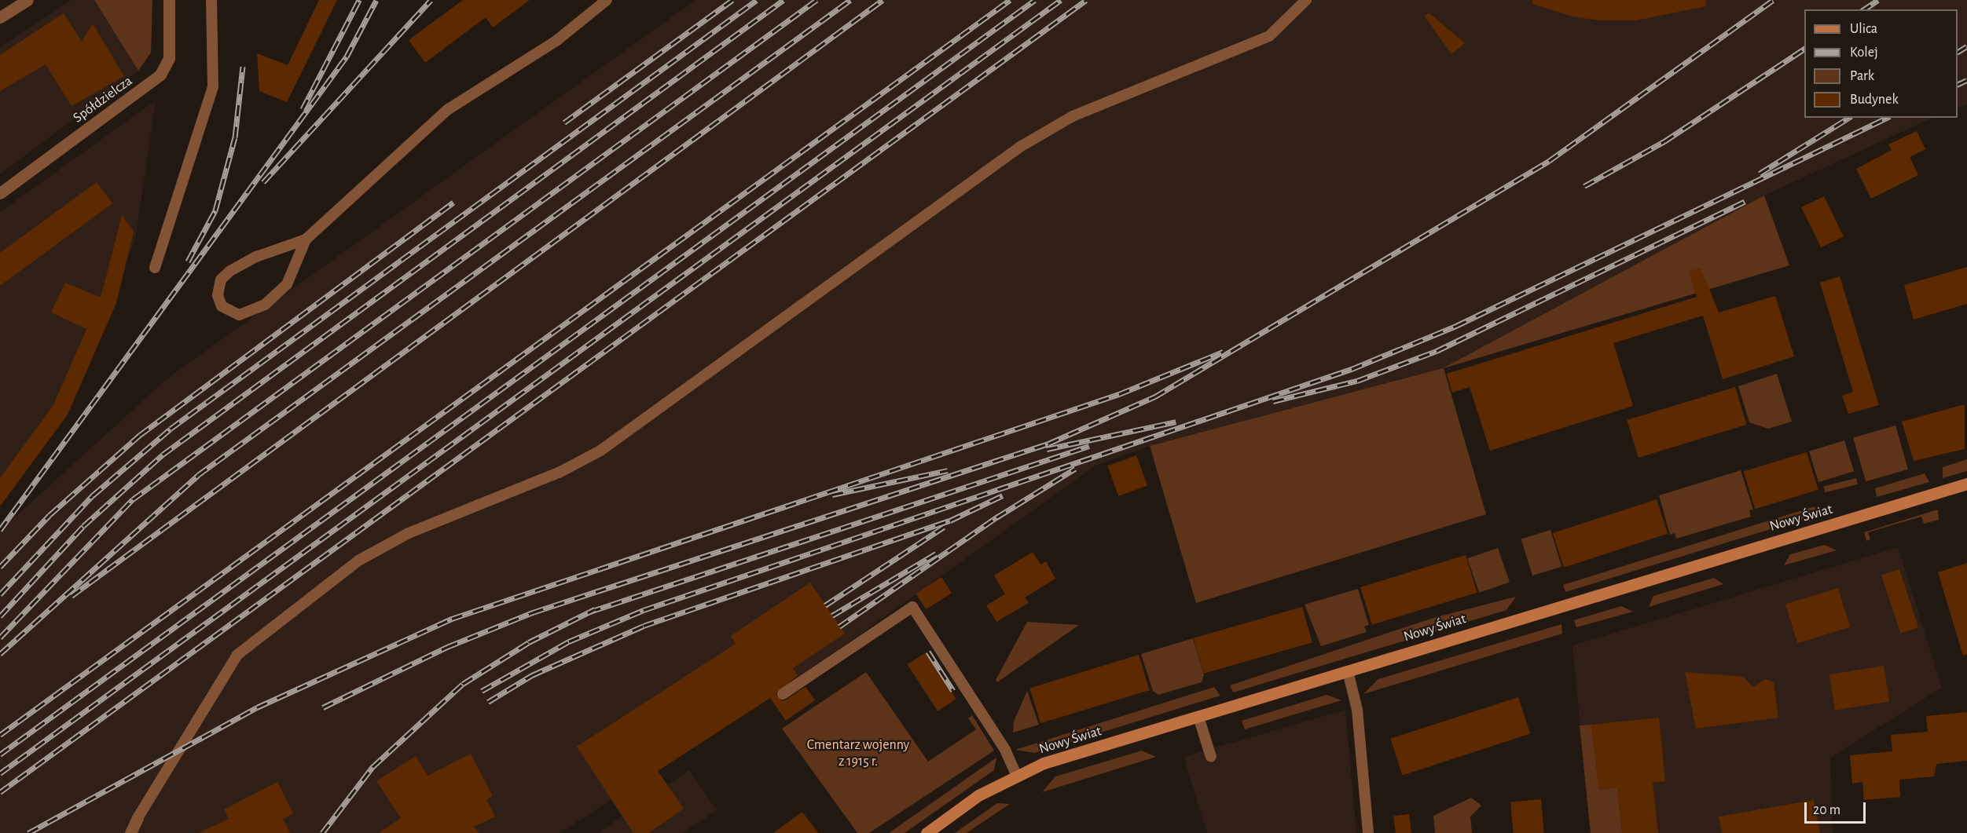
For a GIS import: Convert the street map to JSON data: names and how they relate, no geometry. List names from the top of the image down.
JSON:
{
  "streets": {
    "street": ["Spółdzielcza", "Nowy Świat"]
  },
  "parks": ["Cmentarz wojenny z 1915 r."],
  "legend": [
    "Ulica",
    "Kolej",
    "Park",
    "Budynek"
  ],
  "scale_bar": "20 m"
}
